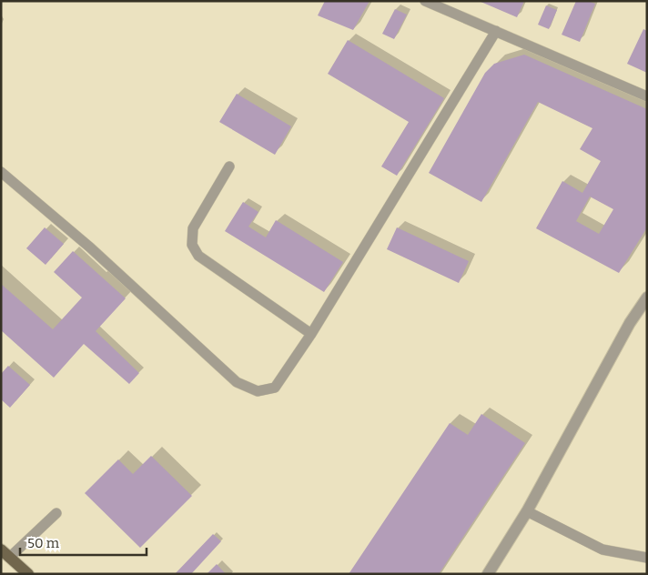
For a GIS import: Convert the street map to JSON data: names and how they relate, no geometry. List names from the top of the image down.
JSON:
{
  "scale_bar": "50 m"
}
